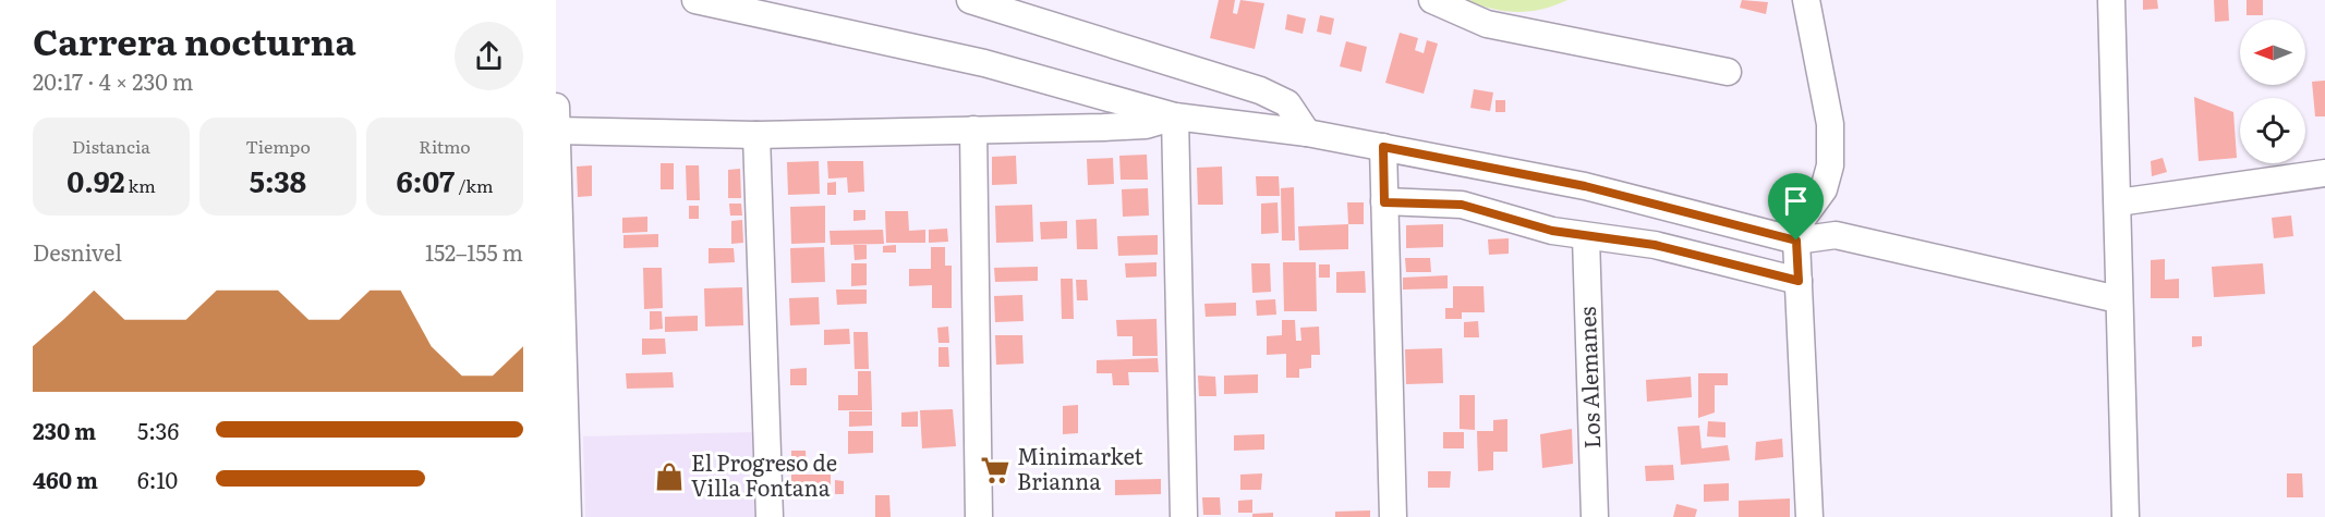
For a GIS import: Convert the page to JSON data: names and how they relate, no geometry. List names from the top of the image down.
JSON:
{
  "streets": {
    "street": ["Los Alemanes"]
  },
  "places": {
    "supermarket": ["Minimarket Brianna"],
    "shop": ["El Progreso de Villa Fontana"]
  },
  "north": "left",
  "page": {
    "heading": ["Carrera nocturna", "20:17 · 4 × 230 m"],
    "stats": [
      ["Distancia", "0.92 km"],
      ["Tiempo", "5:38"],
      ["Ritmo", "6:07 /km"]
    ],
    "chart": ["Desnivel", "152–155 m"],
    "list": [
      {
        "name": "230 m",
        "note": "5:36"
      },
      {
        "name": "460 m",
        "note": "6:10"
      }
    ]
  }
}
